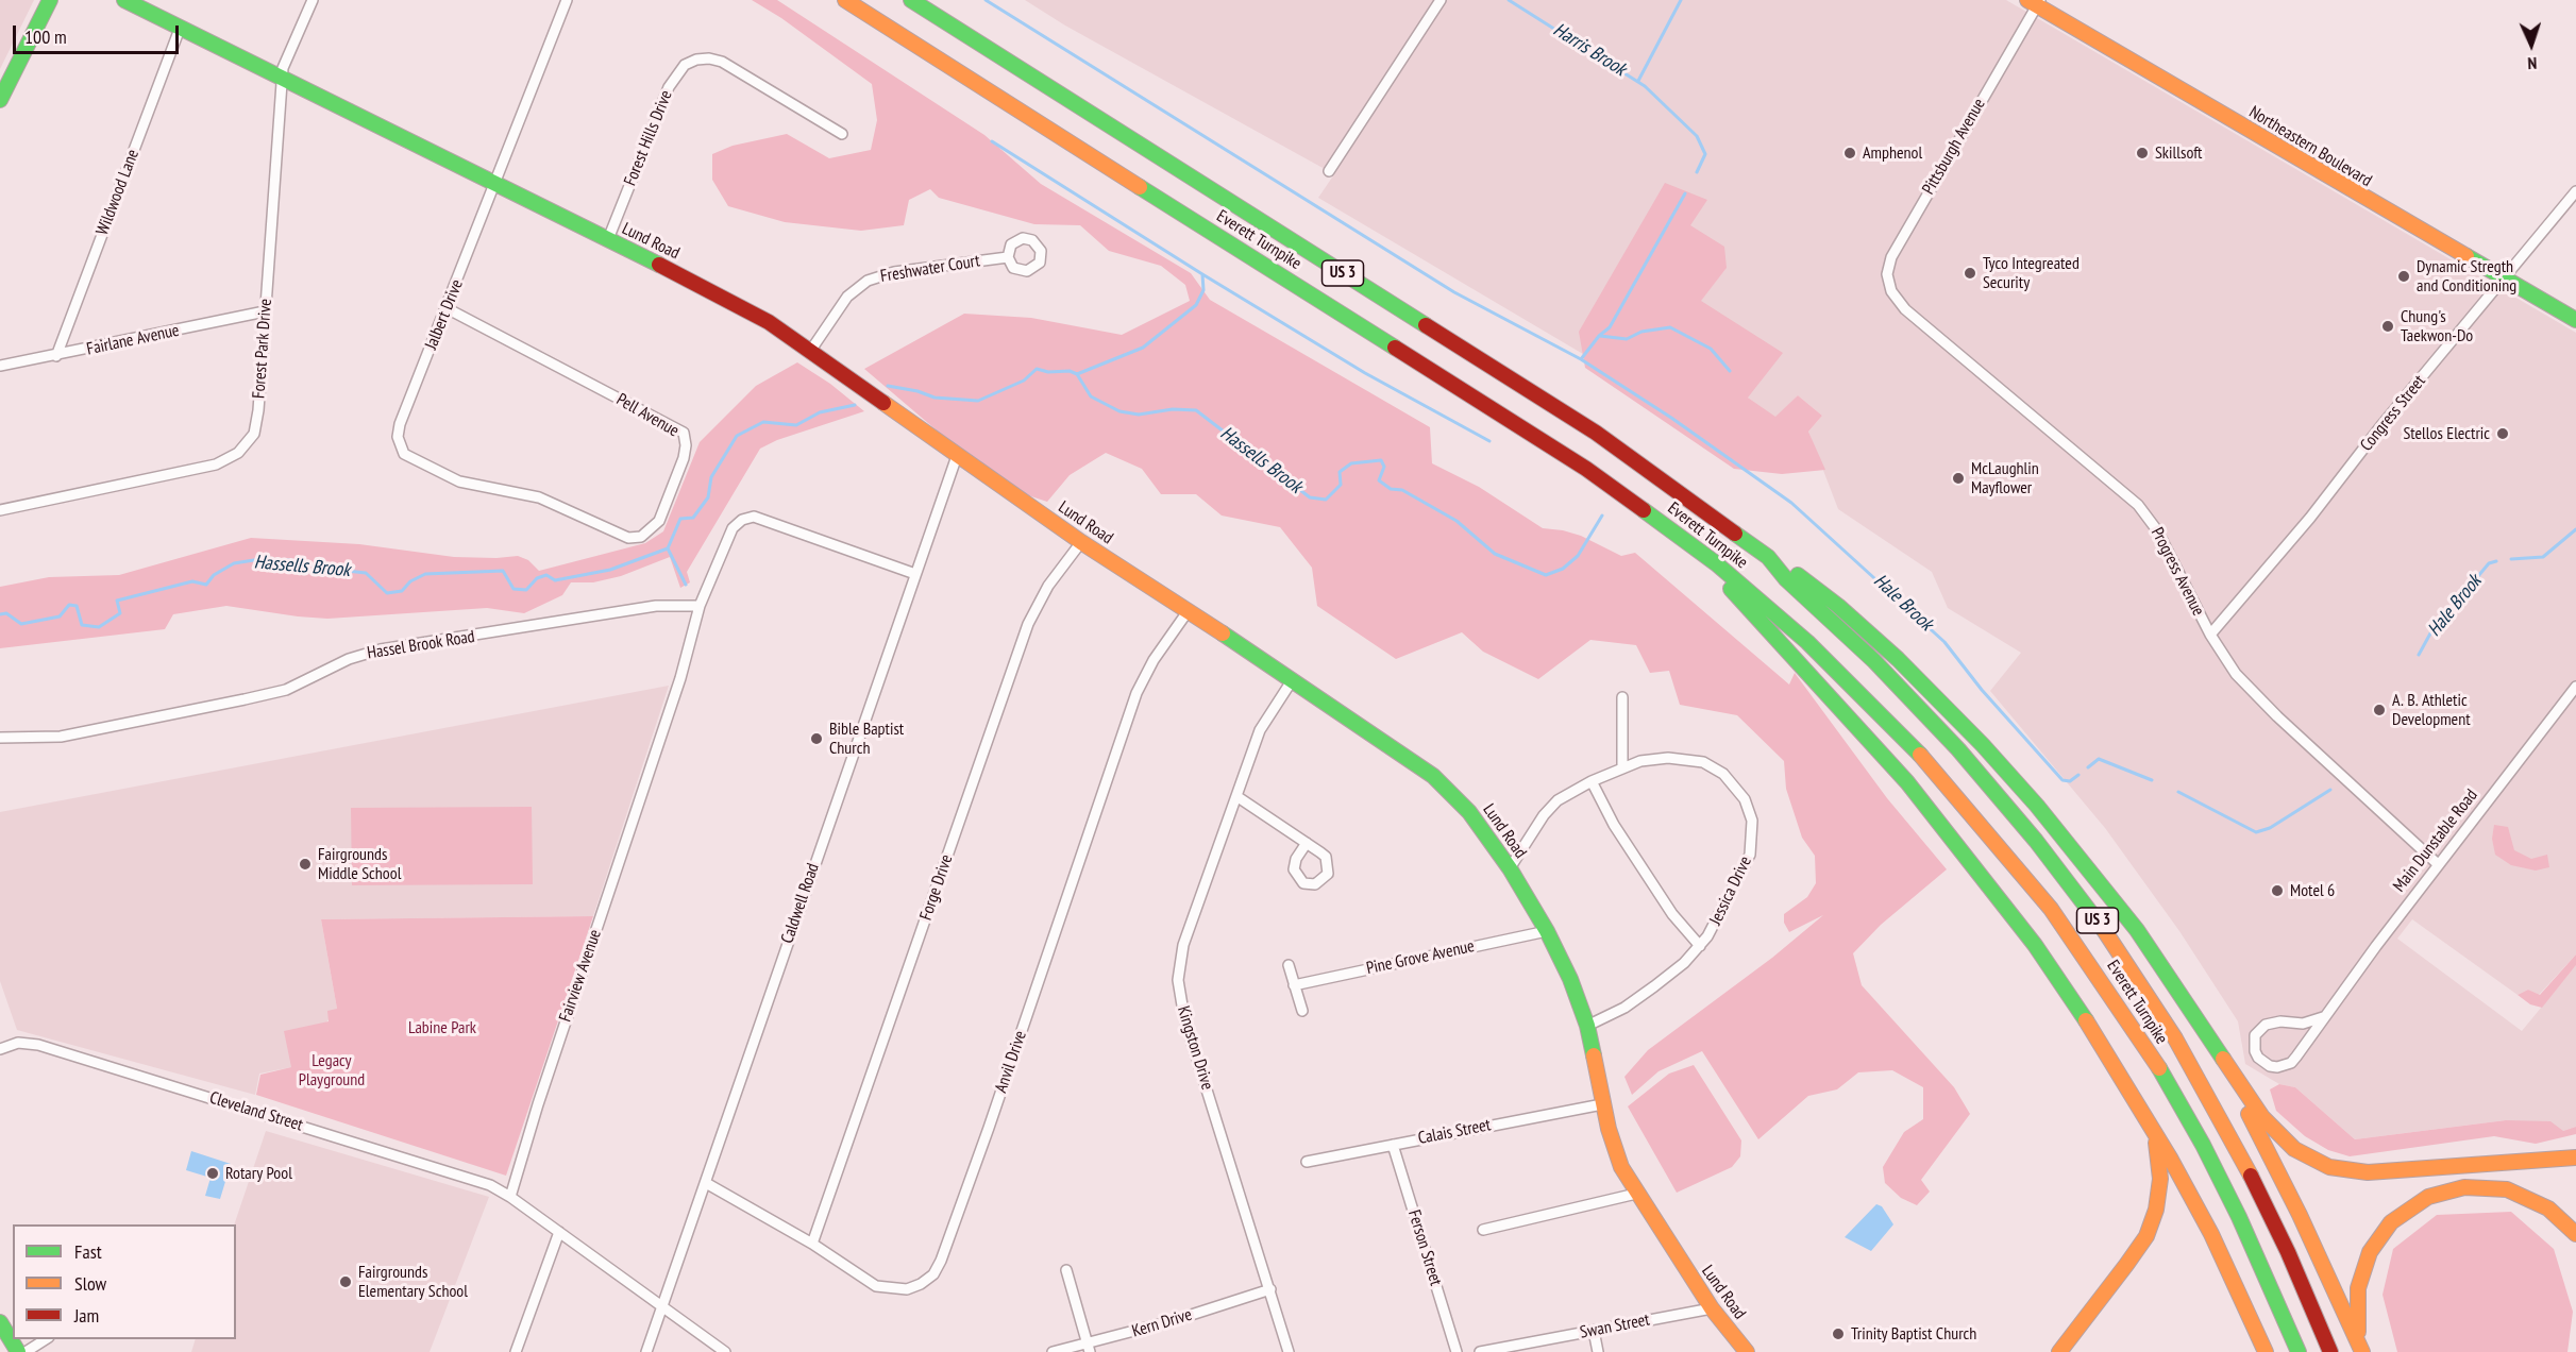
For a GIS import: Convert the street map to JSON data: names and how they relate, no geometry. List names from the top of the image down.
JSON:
{
  "streets": {
    "main road": [
      "Northeastern Boulevard",
      "Everett Turnpike",
      "Lund Road",
      "US 3"
    ],
    "street": [
      "Forest Hills Drive",
      "Pittsburgh Avenue",
      "Wildwood Lane",
      "Freshwater Court",
      "Jalbert Drive",
      "Fairlane Avenue",
      "Forest Park Drive",
      "Congress Street",
      "Pell Avenue",
      "Progress Avenue",
      "Hassel Brook Road",
      "Main Dunstable Road",
      "Forge Drive",
      "Jessica Drive",
      "Caldwell Road",
      "Pine Grove Avenue",
      "Fairview Avenue",
      "Kingston Drive",
      "Anvil Drive",
      "Cleveland Street",
      "Calais Street",
      "Ferson Street",
      "Kern Drive",
      "Swan Street"
    ]
  },
  "crossings": [
    ["Forest Hills Drive", "Lund Road"],
    ["Pittsburgh Avenue", "Northeastern Boulevard"],
    ["Pittsburgh Avenue", "Progress Avenue"],
    ["Northeastern Boulevard", "Congress Street"],
    ["Wildwood Lane", "Lund Road"],
    ["Wildwood Lane", "Fairlane Avenue"],
    ["Lund Road", "Freshwater Court"],
    ["Lund Road", "Jalbert Drive"],
    ["Lund Road", "Forest Park Drive"],
    ["Lund Road", "Forge Drive"],
    ["Lund Road", "Jessica Drive"],
    ["Lund Road", "Caldwell Road"],
    ["Lund Road", "Pine Grove Avenue"],
    ["Lund Road", "Kingston Drive"],
    ["Lund Road", "Anvil Drive"],
    ["Lund Road", "Calais Street"],
    ["Lund Road", "Swan Street"],
    ["Jalbert Drive", "Pell Avenue"],
    ["Fairlane Avenue", "Forest Park Drive"],
    ["Congress Street", "Progress Avenue"],
    ["Progress Avenue", "Main Dunstable Road"],
    ["Hassel Brook Road", "Fairview Avenue"],
    ["Forge Drive", "Anvil Drive"],
    ["Caldwell Road", "Fairview Avenue"],
    ["Caldwell Road", "Anvil Drive"],
    ["Fairview Avenue", "Cleveland Street"],
    ["Kingston Drive", "Kern Drive"],
    ["Calais Street", "Ferson Street"]
  ],
  "water": ["Harris Brook", "Hassells Brook", "Hale Brook"],
  "parks": ["Labine Park", "Legacy Playground"],
  "places": [
    "Amphenol",
    "Skillsoft",
    "Tyco Integreated Security",
    "Dynamic Stregth and Conditioning",
    "Chung's Taekwon-Do",
    "Stellos Electric",
    "McLaughlin Mayflower",
    "A. B. Athletic Development",
    "Bible Baptist Church",
    "Fairgrounds Middle School",
    "Motel 6",
    "Rotary Pool",
    "Fairgrounds Elementary School",
    "Trinity Baptist Church"
  ],
  "legend": ["Fast", "Slow", "Jam"],
  "scale_bar": "100 m",
  "north": "bottom"
}
